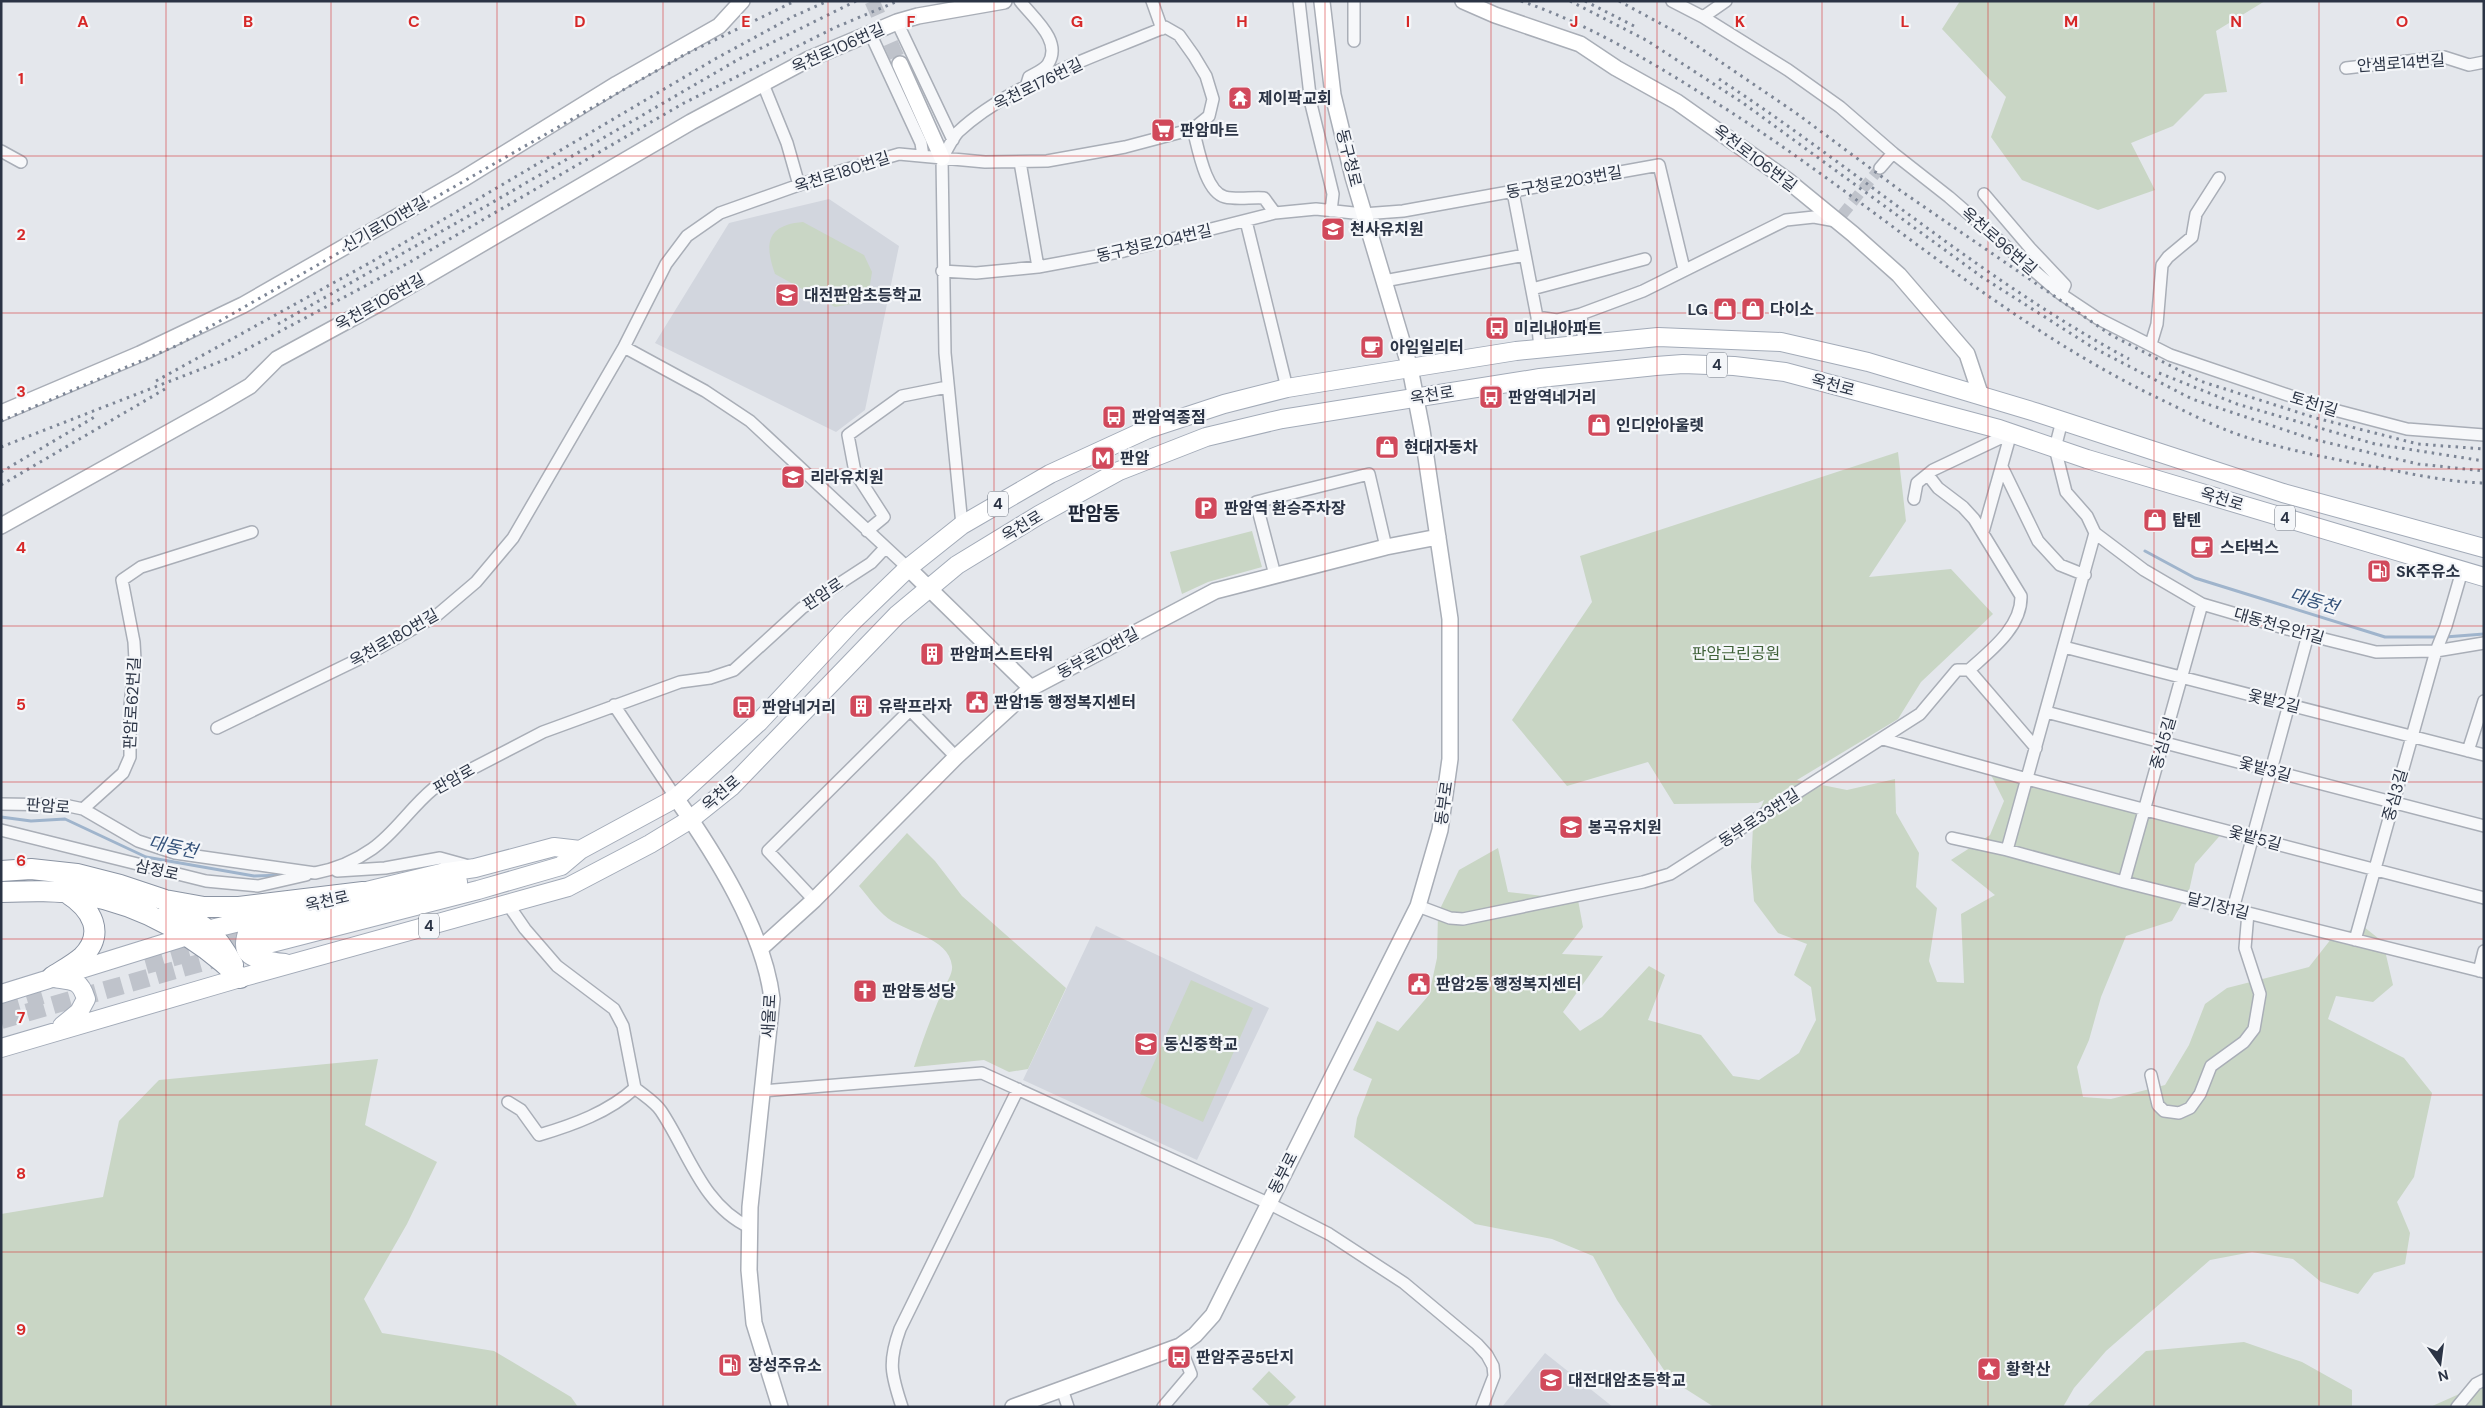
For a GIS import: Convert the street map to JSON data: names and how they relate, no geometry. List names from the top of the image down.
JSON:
{
  "streets": {
    "main road": ["4", "옥천로"],
    "street": [
      "옥천로106번길",
      "안샘로14번길",
      "옥천로176번길",
      "동구청로",
      "옥천로180번길",
      "동구청로203번길",
      "신기로101번길",
      "옥천로96번길",
      "동구청로204번길",
      "토천1길",
      "판암로",
      "대동천우안1길",
      "동부로10번길",
      "옻밭2길",
      "판암로62번길",
      "중심5길",
      "옻밭3길",
      "중심3길",
      "동부로",
      "동부로33번길",
      "옻밭5길",
      "삼정로",
      "달기장1길",
      "새울로"
    ]
  },
  "crossings": [
    ["옥천로106번길", "옥천로"],
    ["옥천로176번길", "옥천로180번길"],
    ["동구청로", "동구청로203번길"],
    ["동구청로", "동구청로204번길"],
    ["동구청로", "옥천로"],
    ["동구청로", "동부로"],
    ["동구청로203번길", "동구청로204번길"],
    ["옥천로96번길", "토천1길"],
    ["옥천로", "판암로"],
    ["옥천로", "중심3길"],
    ["옥천로", "동부로"],
    ["옥천로", "삼정로"],
    ["옥천로", "새울로"],
    ["판암로", "판암로62번길"],
    ["판암로", "삼정로"],
    ["대동천우안1길", "중심5길"],
    ["대동천우안1길", "중심3길"],
    ["동부로10번길", "동부로"],
    ["동부로10번길", "새울로"],
    ["옻밭2길", "중심5길"],
    ["옻밭2길", "중심3길"],
    ["중심5길", "옻밭3길"],
    ["중심5길", "옻밭5길"],
    ["중심5길", "달기장1길"],
    ["옻밭3길", "중심3길"],
    ["중심3길", "옻밭5길"],
    ["중심3길", "달기장1길"],
    ["동부로", "동부로33번길"],
    ["동부로", "새울로"],
    ["동부로33번길", "옻밭5길"]
  ],
  "districts": ["판암동"],
  "water": ["대동천"],
  "parks": ["판암근린공원"],
  "places": {
    "temple": ["제이팍교회"],
    "supermarket": ["판암마트"],
    "school or university": [
      "천사유치원",
      "대전판암초등학교",
      "리라유치원",
      "봉곡유치원",
      "동신중학교",
      "대전대암초등학교"
    ],
    "shop": [
      "LG",
      "다이소",
      "인디안아울렛",
      "현대자동차",
      "탑텐"
    ],
    "bus stop": [
      "미리내아파트",
      "판암역네거리",
      "판암역종점",
      "판암네거리",
      "판암주공5단지"
    ],
    "cafe": ["아임일리터", "스타벅스"],
    "metro station": ["판암"],
    "parking": ["판암역 환승주차장"],
    "fuel station": ["SK주유소", "장성주유소"],
    "building": ["판암퍼스트타워", "유락프라자"],
    "public building": ["판암1동 행정복지센터", "판암2동 행정복지센터"],
    "church": ["판암동성당"],
    "place": ["황학산"]
  },
  "north": "bottom",
  "grid": {
    "columns": [
      "A",
      "B",
      "C",
      "D",
      "E",
      "F",
      "G",
      "H",
      "I",
      "J",
      "K",
      "L",
      "M",
      "N",
      "O"
    ],
    "rows": [
      "1",
      "2",
      "3",
      "4",
      "5",
      "6",
      "7",
      "8",
      "9"
    ]
  }
}
